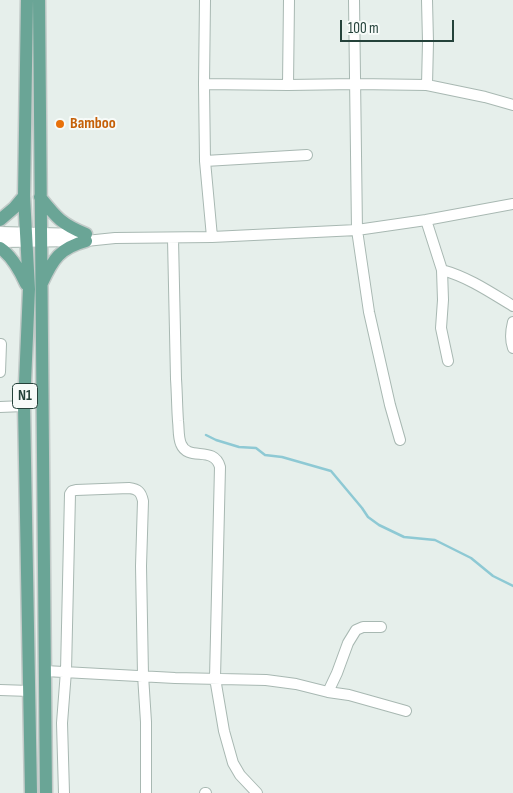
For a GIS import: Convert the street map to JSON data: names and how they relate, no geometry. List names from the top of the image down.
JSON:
{
  "streets": {
    "main road": ["N1"]
  },
  "places": ["Bamboo"],
  "scale_bar": "100 m"
}
